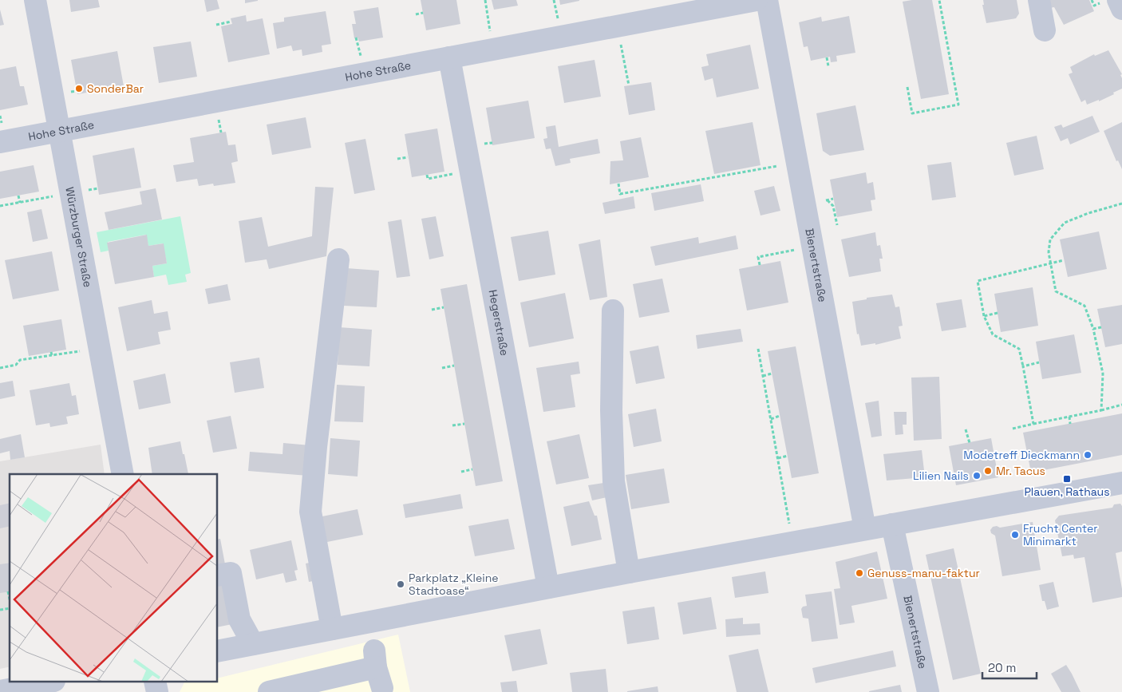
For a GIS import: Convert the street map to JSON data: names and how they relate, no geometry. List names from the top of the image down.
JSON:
{
  "streets": {
    "street": [
      "Hohe Straße",
      "Würzburger Straße",
      "Bienertstraße",
      "Hegerstraße"
    ]
  },
  "crossings": [
    ["Hohe Straße", "Würzburger Straße"],
    ["Hohe Straße", "Hegerstraße"]
  ],
  "places": {
    "other": [
      "SonderBar",
      "Modetreff Dieckmann",
      "Mr. Tacus",
      "Lilien Nails",
      "Frucht Center Minimarkt",
      "Genuss-manu-faktur",
      "Parkplatz „Kleine Stadtoase“"
    ],
    "transit": ["Plauen, Rathaus"]
  },
  "scale_bar": "20 m"
}
